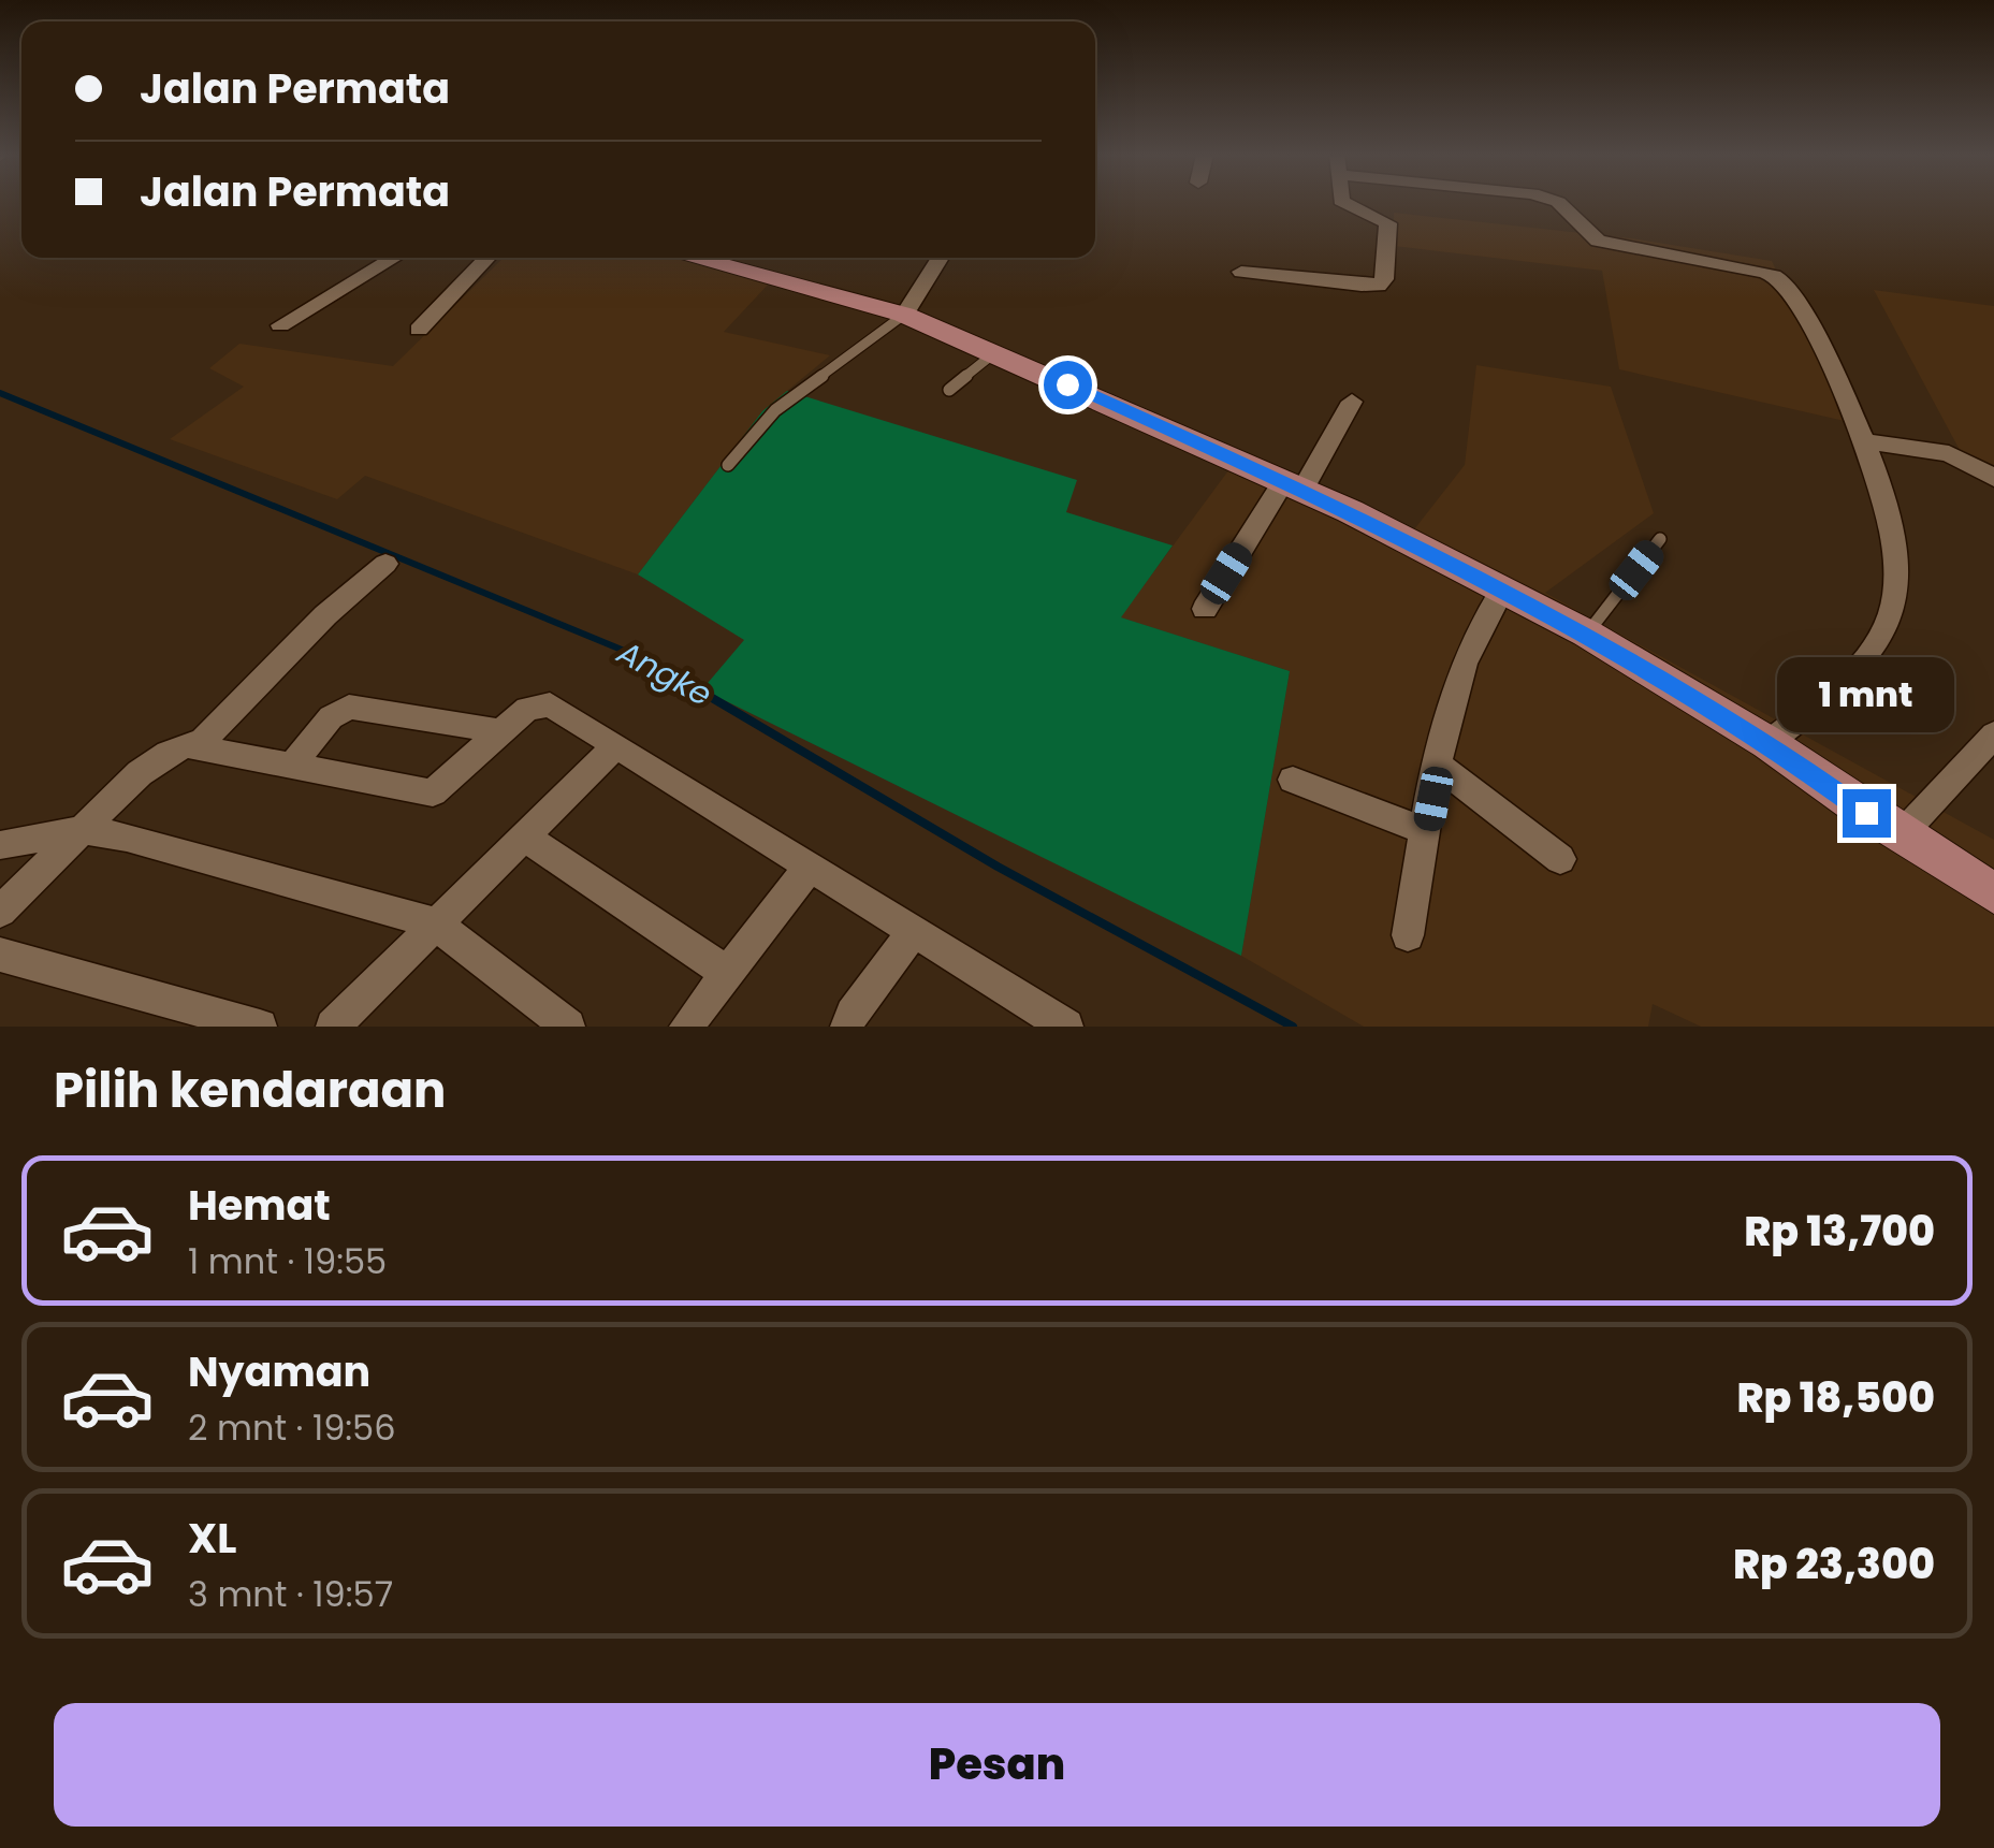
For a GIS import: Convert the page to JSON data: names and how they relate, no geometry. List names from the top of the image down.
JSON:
{
  "water": ["Angke"],
  "page": {
    "banner": ["Jalan Permata", "Jalan Permata"],
    "bubble": "1 mnt",
    "heading": "Pilih kendaraan",
    "list": [
      {
        "name": "Hemat",
        "note": "1 mnt · 19:55",
        "value": "Rp 13,700"
      },
      {
        "name": "Nyaman",
        "note": "2 mnt · 19:56",
        "value": "Rp 18,500"
      },
      {
        "name": "XL",
        "note": "3 mnt · 19:57",
        "value": "Rp 23,300"
      }
    ],
    "buttons": "Pesan"
  }
}
